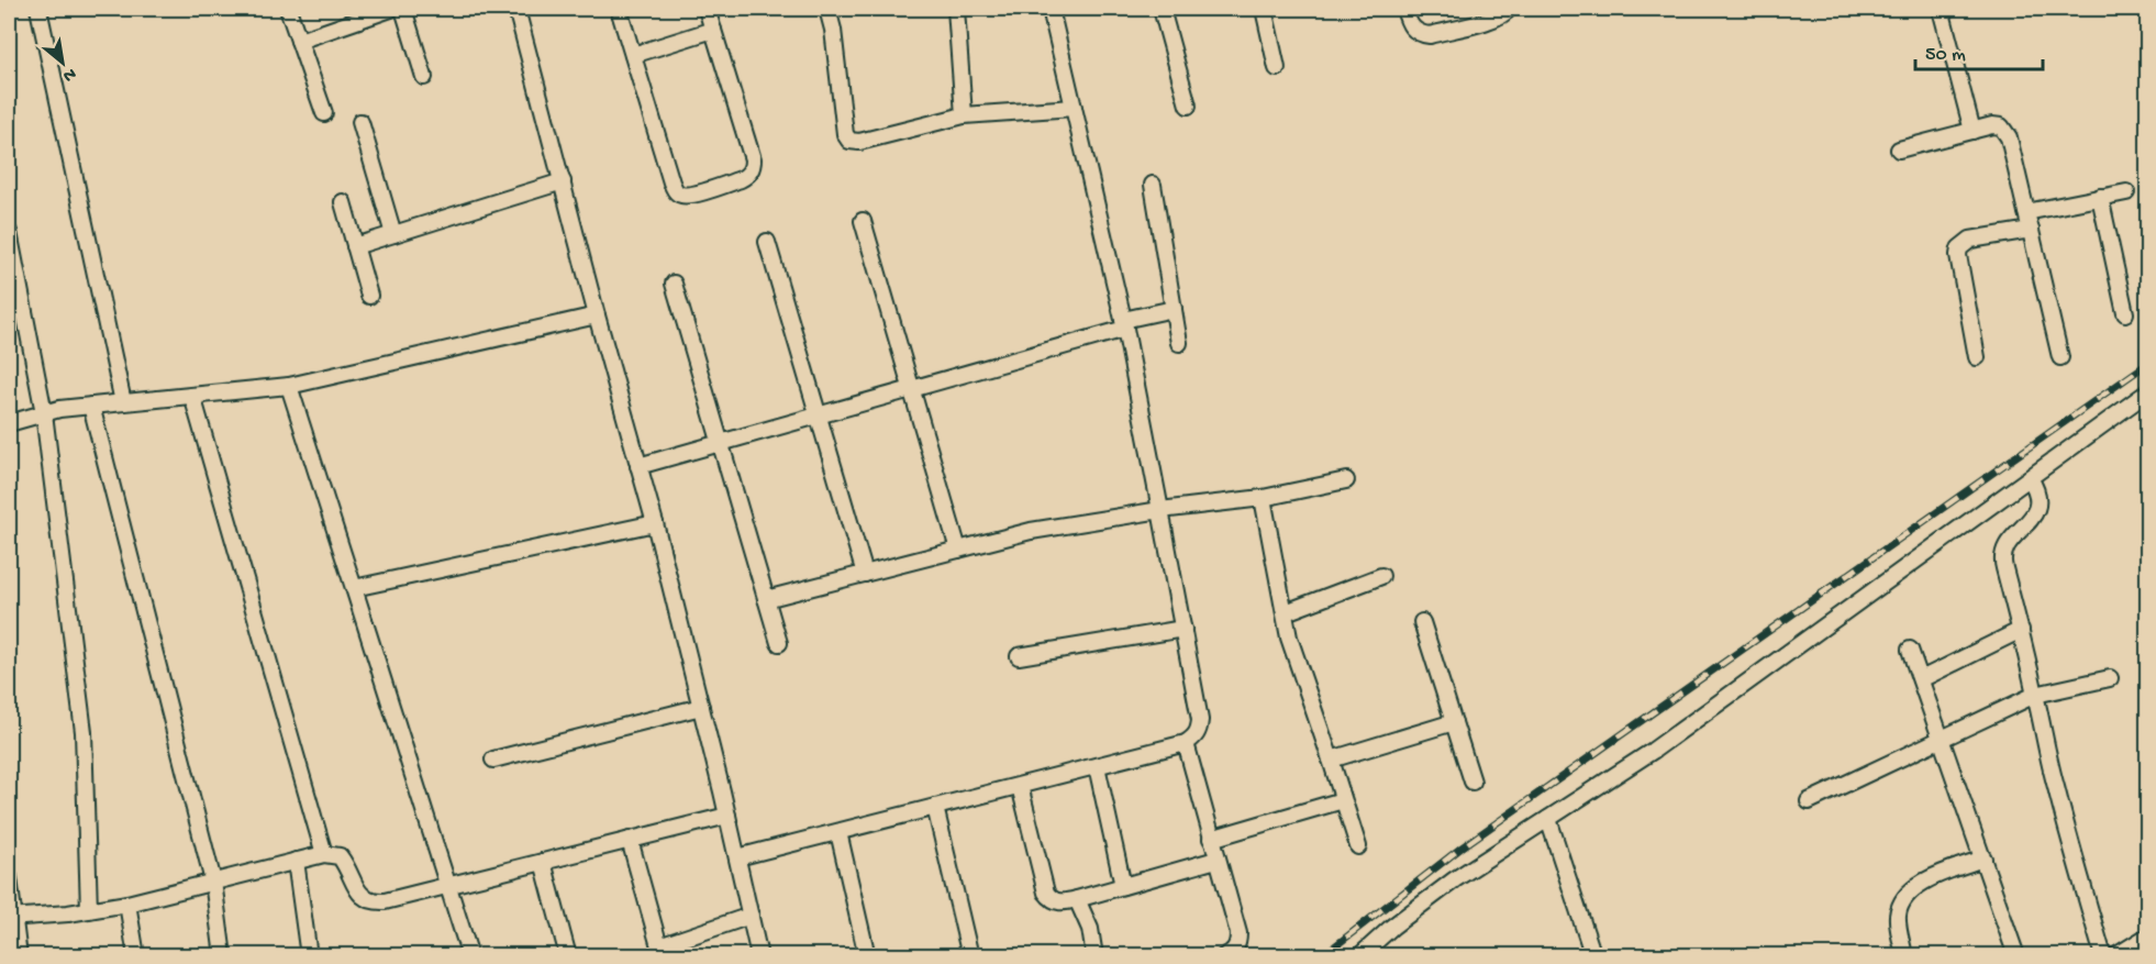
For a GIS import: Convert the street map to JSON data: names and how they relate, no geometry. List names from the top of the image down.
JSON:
{
  "scale_bar": "50 m",
  "north": "bottom right"
}
